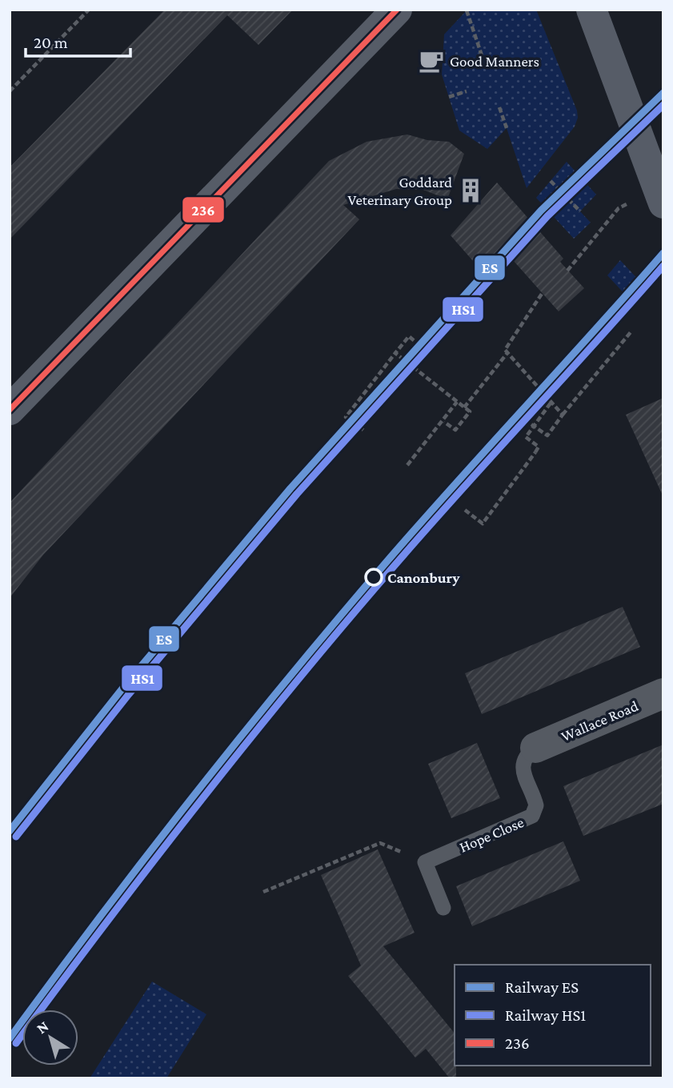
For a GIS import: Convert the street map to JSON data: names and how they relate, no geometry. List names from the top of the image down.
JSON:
{
  "streets": {
    "street": ["Wallace Road"],
    "lane": ["Hope Close"]
  },
  "crossings": [
    ["Wallace Road", "Hope Close"]
  ],
  "places": {
    "cafe": ["Good Manners"],
    "building": ["Goddard Veterinary Group"],
    "other": ["Canonbury"]
  },
  "lines": ["transit line 236", "rail line ES", "rail line HS1"],
  "legend": ["Railway ES", "Railway HS1", "236"],
  "scale_bar": "20 m",
  "north": "top left"
}
